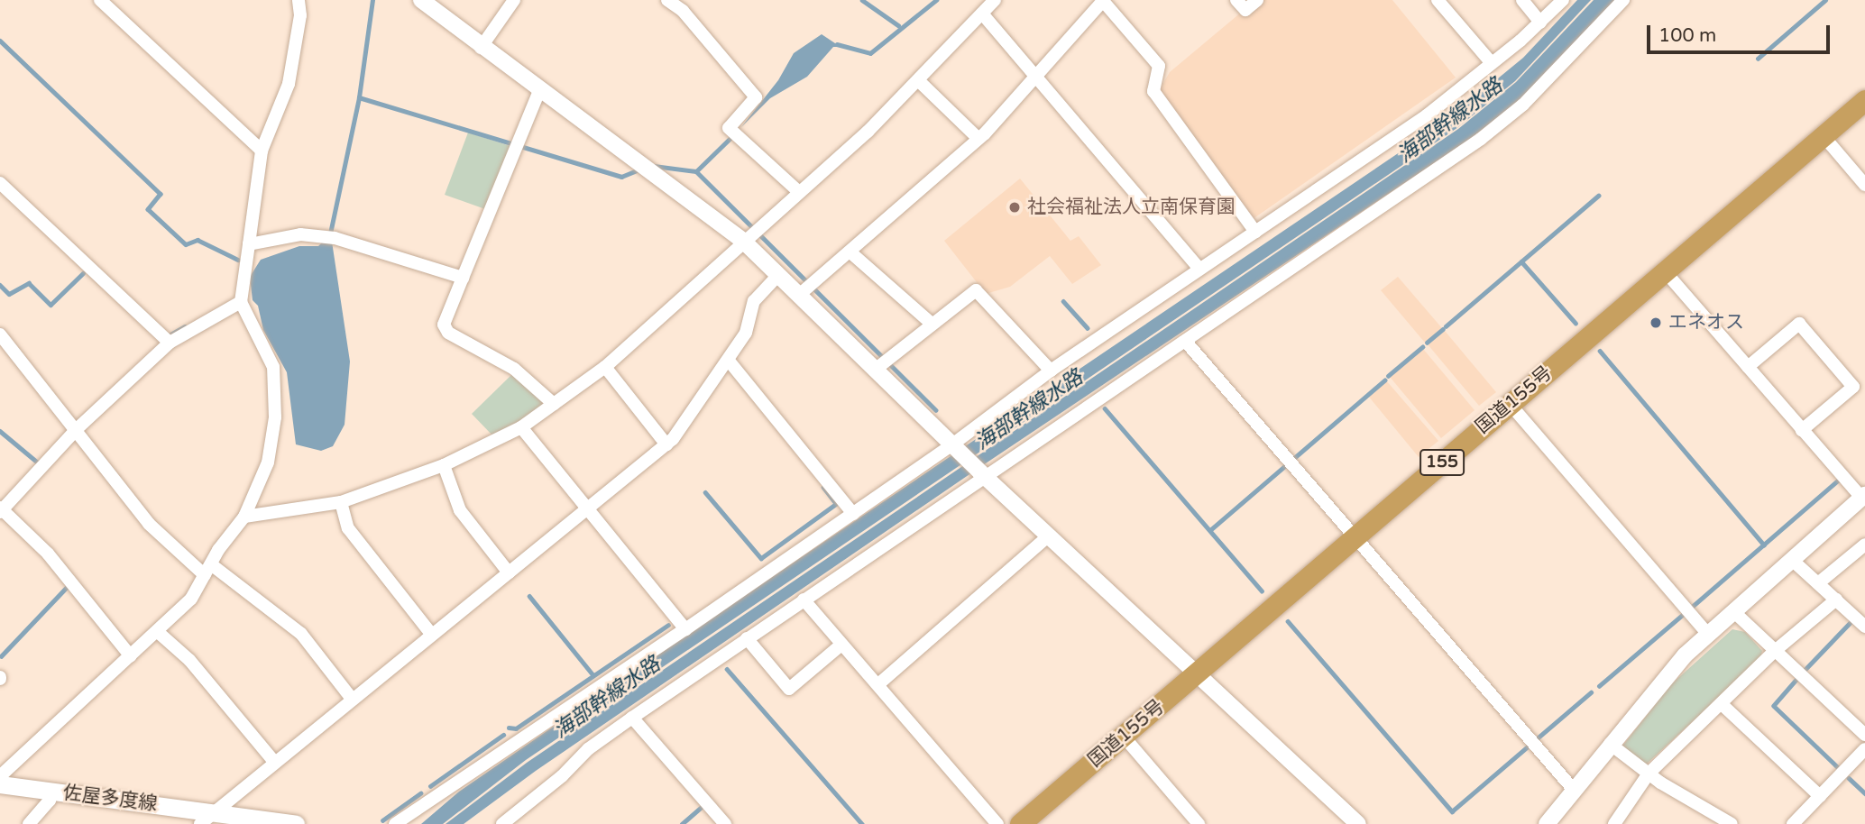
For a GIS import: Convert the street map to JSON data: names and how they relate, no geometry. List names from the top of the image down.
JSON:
{
  "streets": {
    "highway": ["国道155号", "155"],
    "main road": ["佐屋多度線"]
  },
  "water": ["海部幹線水路"],
  "places": ["社会福祉法人立南保育園", "エネオス"],
  "scale_bar": "100 m"
}
